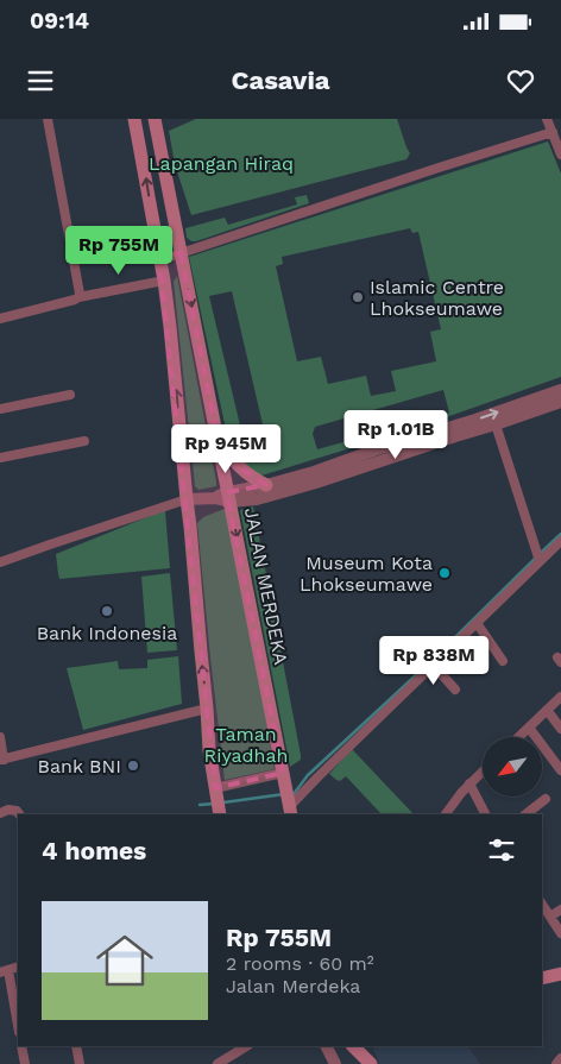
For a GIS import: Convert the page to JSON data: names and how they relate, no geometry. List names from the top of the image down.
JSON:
{
  "streets": {
    "main road": ["JALAN MERDEKA"]
  },
  "parks": ["Lapangan Hiraq", "Taman Riyadhah"],
  "places": [
    "Islamic Centre Lhokseumawe",
    "Museum Kota Lhokseumawe",
    "Bank Indonesia",
    "Bank BNI"
  ],
  "north": "bottom left",
  "page": {
    "status": "09:14",
    "header": "Casavia",
    "price": [
      "Rp 755M",
      "Rp 1.01B",
      "Rp 945M",
      "Rp 838M"
    ],
    "heading": "4 homes",
    "list": [
      {
        "name": "Rp 755M",
        "note": "2 rooms · 60 m² · Jalan Merdeka"
      }
    ]
  }
}
